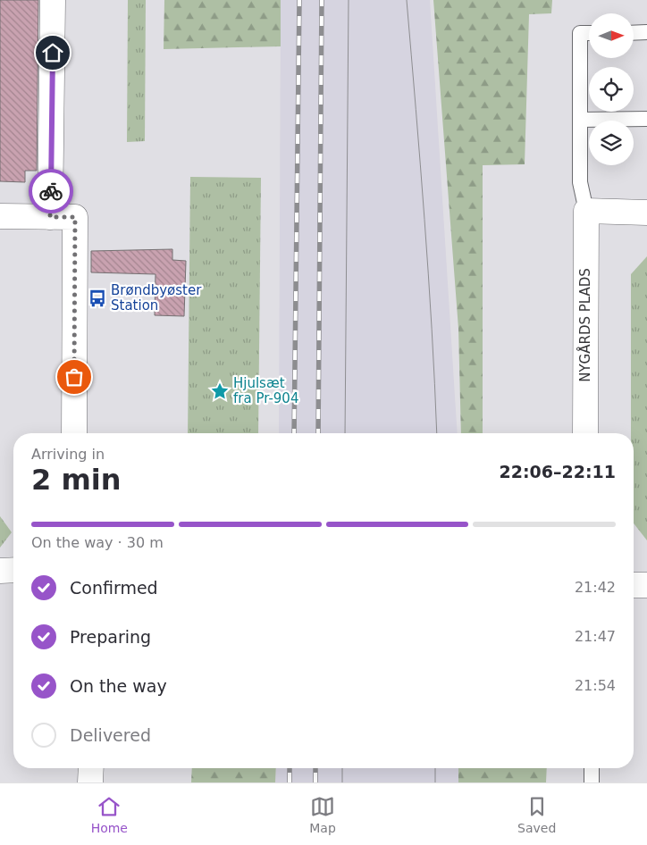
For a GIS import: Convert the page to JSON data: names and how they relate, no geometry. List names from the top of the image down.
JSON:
{
  "streets": {
    "street": ["NYGÅRDS PLADS"]
  },
  "places": {
    "bus stop": ["Brøndbyøster Station"],
    "place": ["Hjulsæt fra Pr-904"]
  },
  "north": "right",
  "page": {
    "heading": ["2 min", "Arriving in", "22:06–22:11"],
    "bar": "On the way · 30 m",
    "list": [
      ["Confirmed", "21:42"],
      ["Preparing", "21:47"],
      ["On the way", "21:54"],
      "Delivered"
    ],
    "tabs": ["Home", "Map", "Saved"]
  }
}
